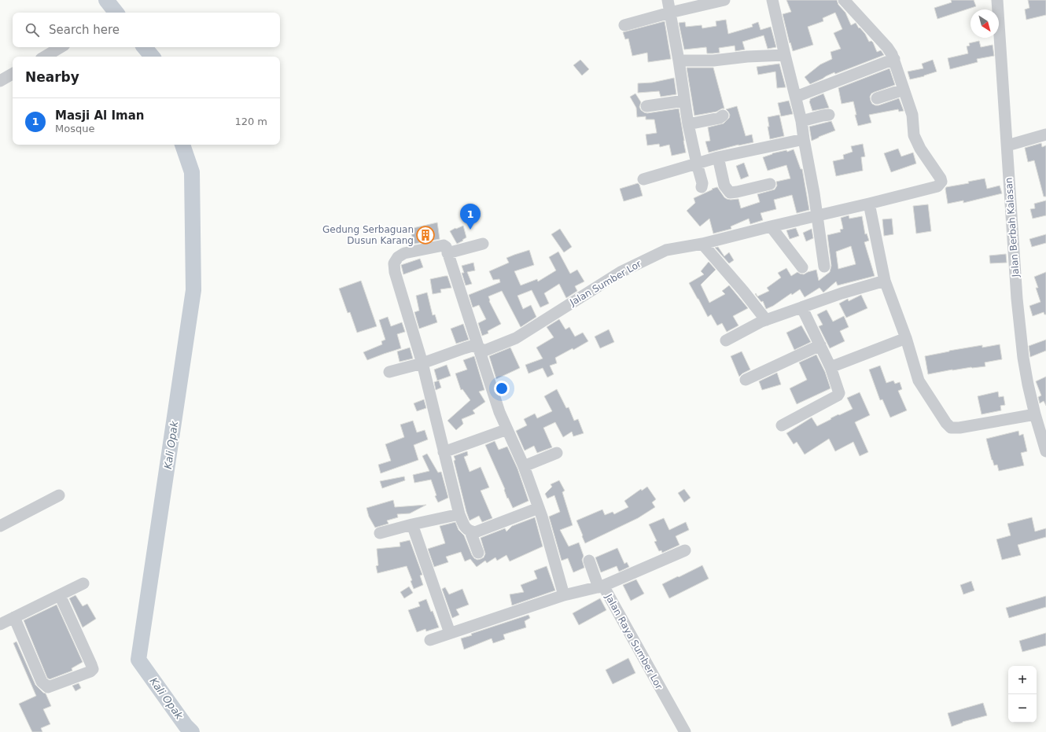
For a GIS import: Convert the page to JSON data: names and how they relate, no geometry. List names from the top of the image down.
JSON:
{
  "streets": {
    "street": ["Jalan Berbah Kalasan", "Jalan Sumber Lor", "Jalan Raya Sumber Lor"]
  },
  "water": ["Kali Opak"],
  "places": {
    "building": ["Gedung Serbaguan Dusun Karang"]
  },
  "north": "bottom right",
  "page": {
    "search": "Search here",
    "heading": "Nearby",
    "list": [
      {
        "mark": "1",
        "name": "Masji Al Iman",
        "note": "Mosque",
        "value": "120 m"
      }
    ],
    "pins": "1",
    "map_buttons": ["+", "−"]
  }
}
